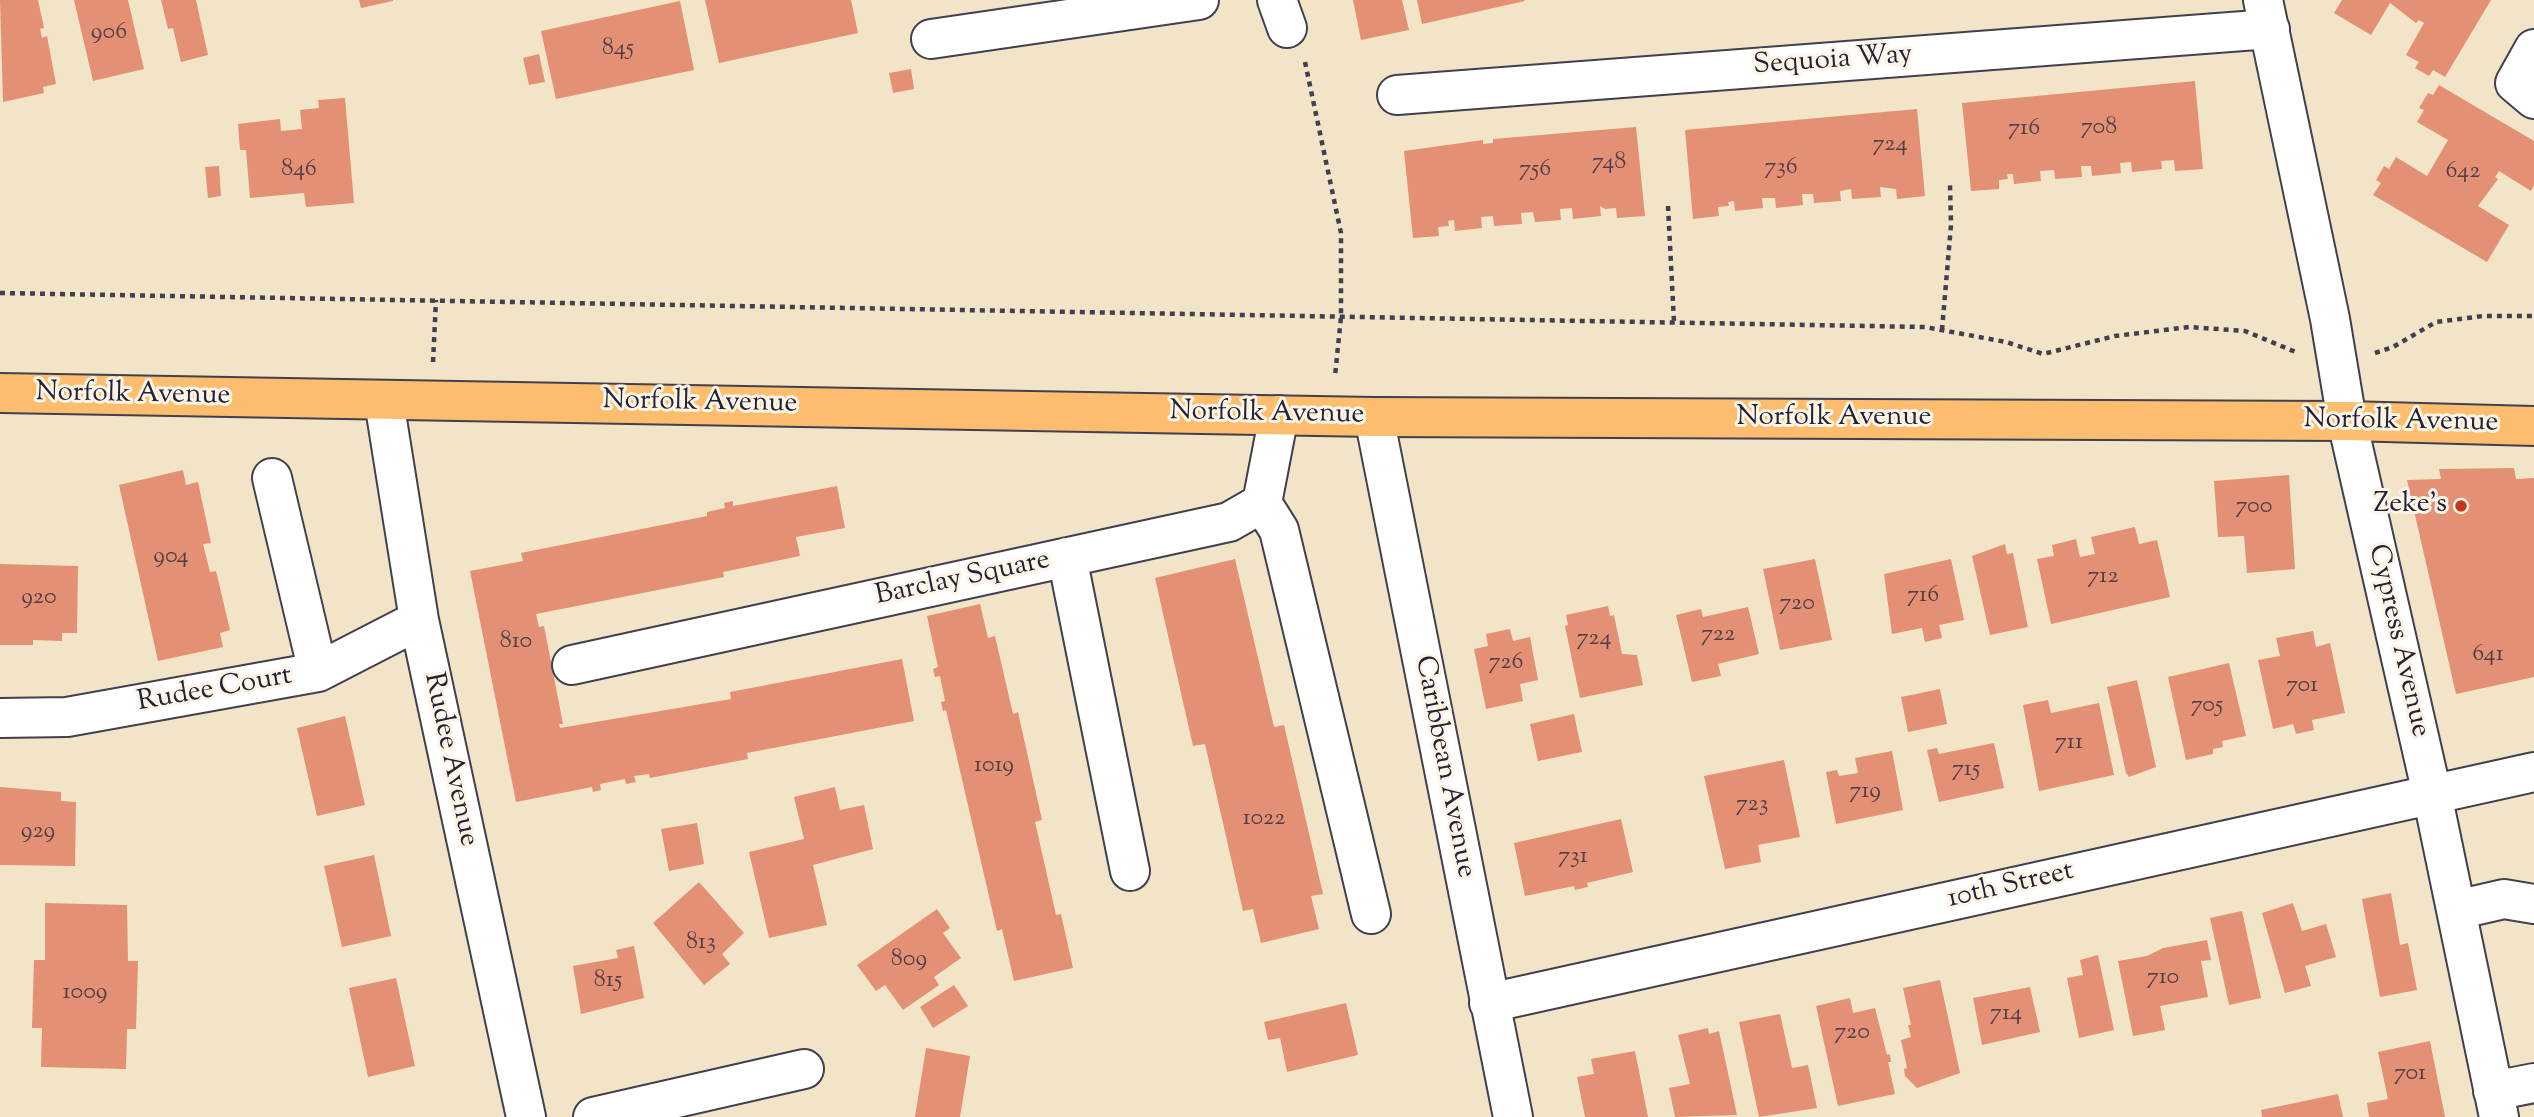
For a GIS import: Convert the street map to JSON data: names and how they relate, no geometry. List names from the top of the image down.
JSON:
{
  "streets": {
    "main road": ["Norfolk Avenue"],
    "street": [
      "Sequoia Way",
      "Barclay Square",
      "Cypress Avenue",
      "Rudee Court",
      "Rudee Avenue",
      "Caribbean Avenue",
      "10th Street"
    ]
  },
  "crossings": [
    ["Sequoia Way", "Cypress Avenue"],
    ["Norfolk Avenue", "Cypress Avenue"],
    ["Norfolk Avenue", "Rudee Avenue"],
    ["Norfolk Avenue", "Caribbean Avenue"],
    ["Cypress Avenue", "10th Street"],
    ["Rudee Court", "Rudee Avenue"],
    ["Caribbean Avenue", "10th Street"]
  ],
  "places": ["Zeke's"],
  "house_numbers": [
    "906",
    "845",
    "708",
    "716",
    "724",
    "748",
    "736",
    "846",
    "756",
    "642",
    "700",
    "904",
    "712",
    "716",
    "920",
    "720",
    "722",
    "724",
    "810",
    "641",
    "726",
    "701",
    "705",
    "711",
    "1019",
    "715",
    "719",
    "723",
    "1022",
    "929",
    "731",
    "813",
    "809",
    "710",
    "815",
    "1009",
    "714",
    "720",
    "701"
  ]
}
